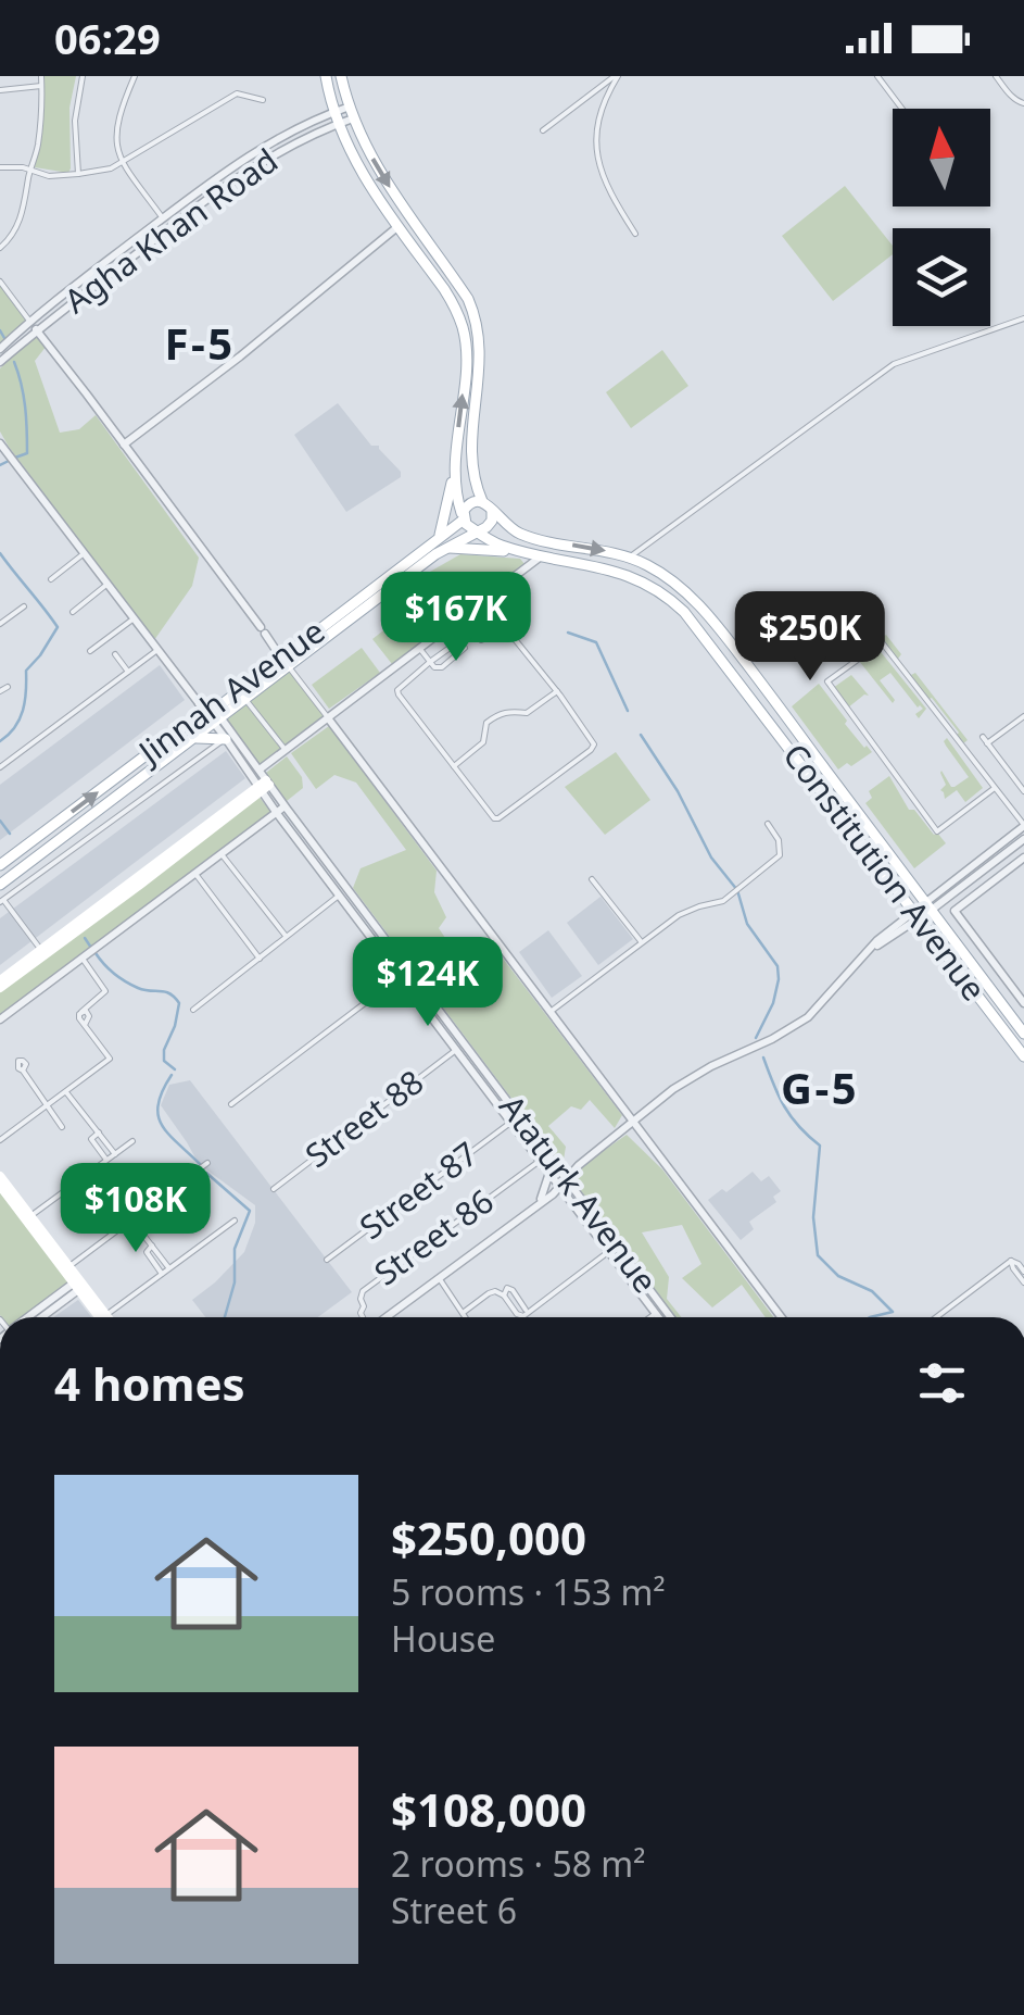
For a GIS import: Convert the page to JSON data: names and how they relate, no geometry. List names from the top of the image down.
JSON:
{
  "streets": {
    "main road": ["Jinnah Avenue", "Constitution Avenue"],
    "street": [
      "Agha Khan Road",
      "Street 88",
      "Street 87",
      "Ataturk Avenue",
      "Street 86"
    ]
  },
  "crossings": [
    ["Jinnah Avenue", "Constitution Avenue"],
    ["Jinnah Avenue", "Ataturk Avenue"],
    ["Street 88", "Ataturk Avenue"],
    ["Street 87", "Ataturk Avenue"],
    ["Ataturk Avenue", "Street 86"]
  ],
  "districts": ["F-5", "G-5"],
  "north": "top",
  "page": {
    "status": "06:29",
    "price": [
      "$167K",
      "$250K",
      "$124K",
      "$108K"
    ],
    "heading": "4 homes",
    "list": [
      {
        "name": "$250,000",
        "note": "5 rooms · 153 m² · House"
      },
      {
        "name": "$108,000",
        "note": "2 rooms · 58 m² · Street 6"
      }
    ]
  }
}
